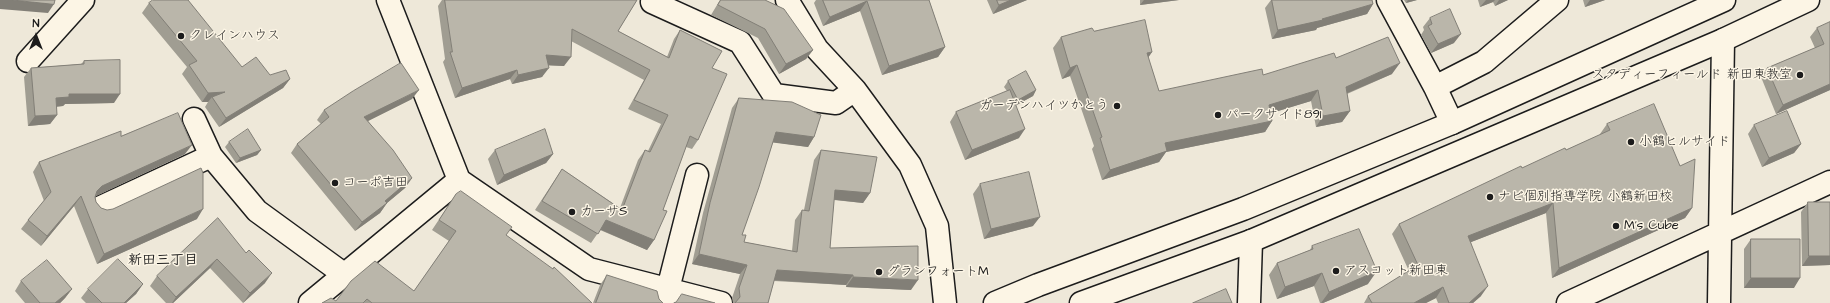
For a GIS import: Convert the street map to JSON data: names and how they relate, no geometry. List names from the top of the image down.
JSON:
{
  "districts": ["新田三丁目"],
  "places": [
    "クレインハウス",
    "スタディーフィールド 新田東教室",
    "ガーデンハイツかとう",
    "パークサイド891",
    "小鶴ヒルサイド",
    "コーポ吉田",
    "ナビ個別指導学院 小鶴新田校",
    "カーサS",
    "M's Cube",
    "アスコット新田東",
    "グランフォートM"
  ],
  "north": "top"
}
